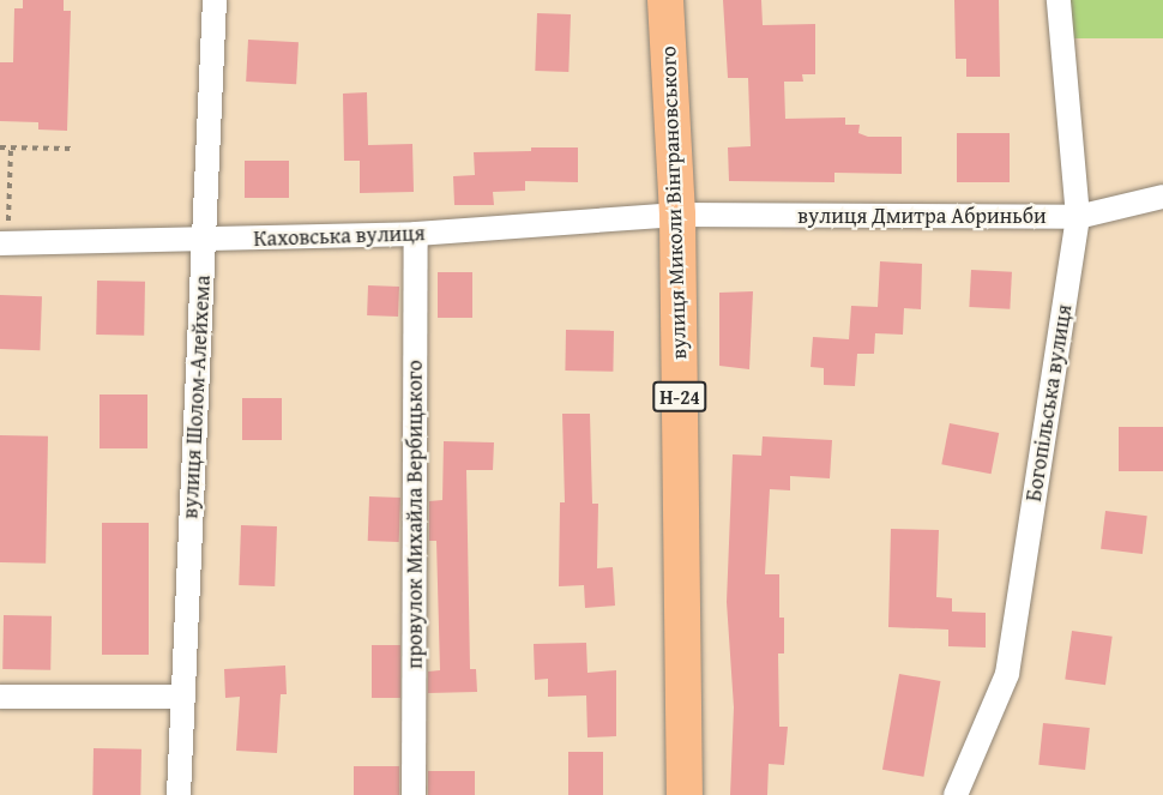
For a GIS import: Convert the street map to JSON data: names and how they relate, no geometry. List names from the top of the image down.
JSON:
{
  "streets": {
    "main road": ["вулиця Миколи Вінграновського", "Н-24"],
    "street": [
      "вулиця Дмитра Абриньби",
      "Каховська вулиця",
      "вулиця Шолом-Алейхема",
      "Богопільська вулиця",
      "провулок Михайла Вербицького"
    ]
  },
  "crossings": [
    ["вулиця Миколи Вінграновського", "вулиця Дмитра Абриньби"],
    ["вулиця Миколи Вінграновського", "Каховська вулиця"],
    ["вулиця Дмитра Абриньби", "Каховська вулиця"],
    ["вулиця Дмитра Абриньби", "Богопільська вулиця"],
    ["Каховська вулиця", "вулиця Шолом-Алейхема"],
    ["Каховська вулиця", "провулок Михайла Вербицького"]
  ]
}
